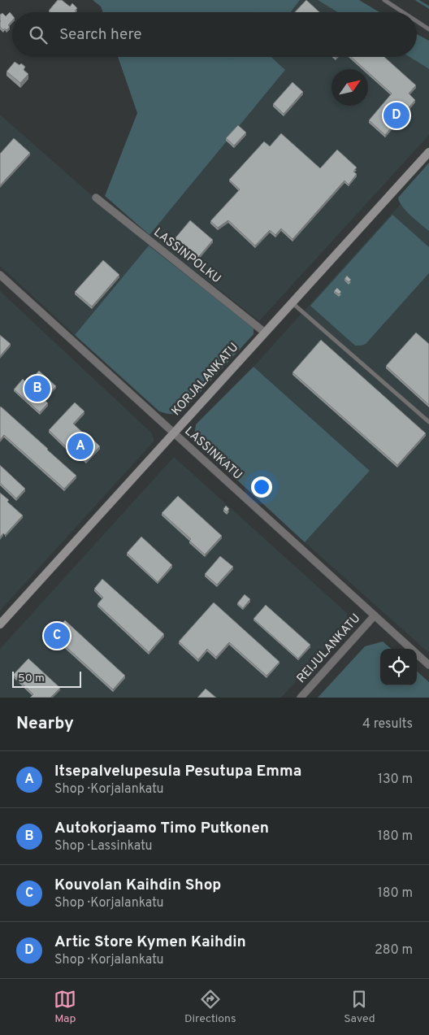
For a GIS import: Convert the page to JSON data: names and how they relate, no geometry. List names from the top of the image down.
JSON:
{
  "streets": {
    "street": [
      "LASSINPOLKU",
      "KORJALANKATU",
      "LASSINKATU",
      "REIJULANKATU"
    ]
  },
  "crossings": [
    ["LASSINPOLKU", "KORJALANKATU"],
    ["KORJALANKATU", "LASSINKATU"],
    ["LASSINKATU", "REIJULANKATU"]
  ],
  "scale_bar": "50 m",
  "north": "top right",
  "page": {
    "search": "Search here",
    "pins": [
      "D",
      "B",
      "A",
      "C"
    ],
    "scale": "50 m",
    "heading": ["Nearby", "4 results"],
    "list": [
      {
        "mark": "A",
        "name": "Itsepalvelupesula Pesutupa Emma",
        "note": "Shop · Korjalankatu",
        "value": "130 m"
      },
      {
        "mark": "B",
        "name": "Autokorjaamo Timo Putkonen",
        "note": "Shop · Lassinkatu",
        "value": "180 m"
      },
      {
        "mark": "C",
        "name": "Kouvolan Kaihdin Shop",
        "note": "Shop · Korjalankatu",
        "value": "180 m"
      },
      {
        "mark": "D",
        "name": "Artic Store Kymen Kaihdin",
        "note": "Shop · Korjalankatu",
        "value": "280 m"
      }
    ],
    "nav": ["Map", "Directions", "Saved"]
  }
}
